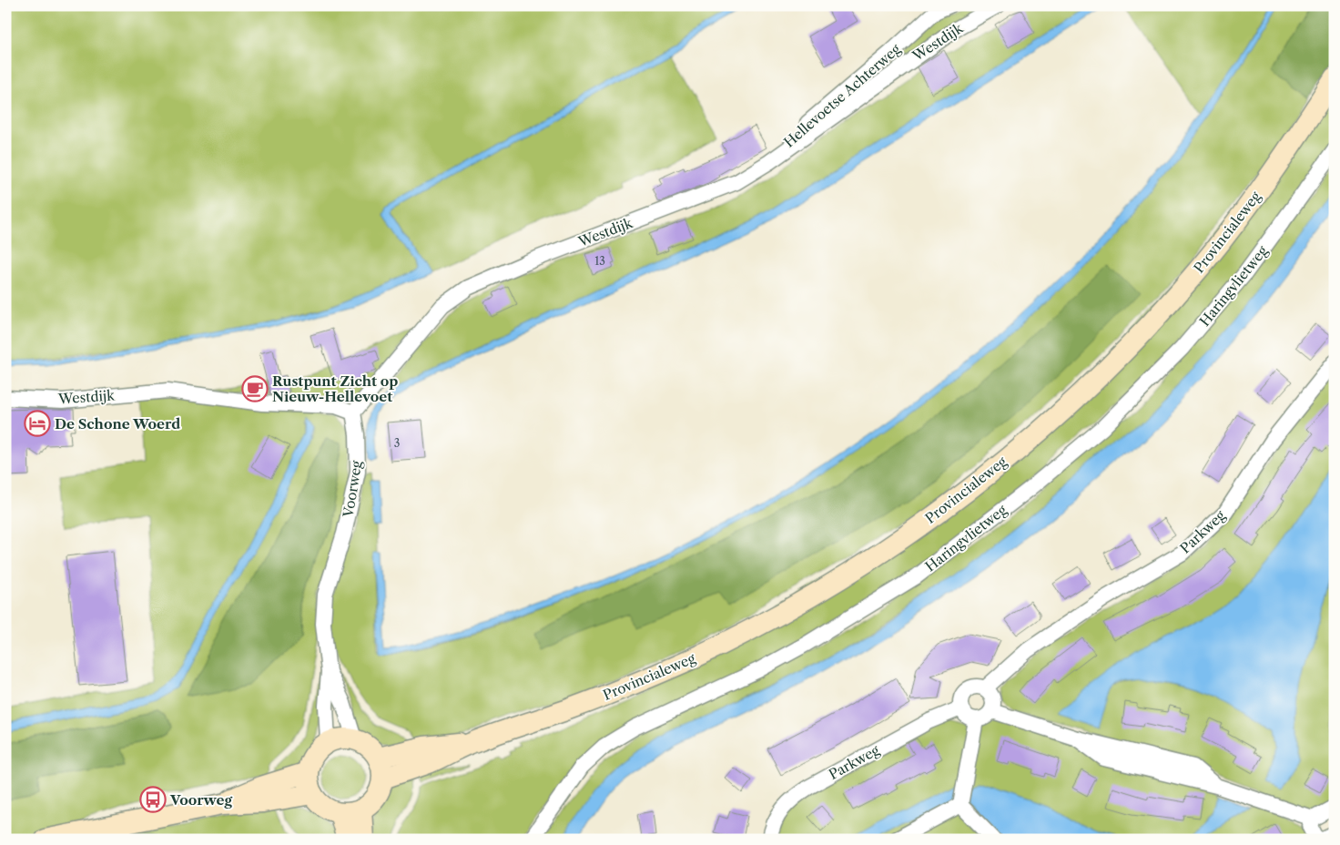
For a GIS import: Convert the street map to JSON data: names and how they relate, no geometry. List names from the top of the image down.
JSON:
{
  "streets": {
    "main road": ["Provincialeweg"],
    "street": [
      "Westdijk",
      "Hellevoetse Achterweg",
      "Haringvlietweg",
      "Voorweg",
      "Parkweg"
    ]
  },
  "crossings": [
    ["Westdijk", "Hellevoetse Achterweg"],
    ["Westdijk", "Voorweg"],
    ["Provincialeweg", "Voorweg"]
  ],
  "places": {
    "cafe": ["Rustpunt Zicht op Nieuw-Hellevoet"],
    "hotel": ["De Schone Woerd"],
    "bus stop": ["Voorweg"]
  },
  "house_numbers": ["13", "3"]
}
